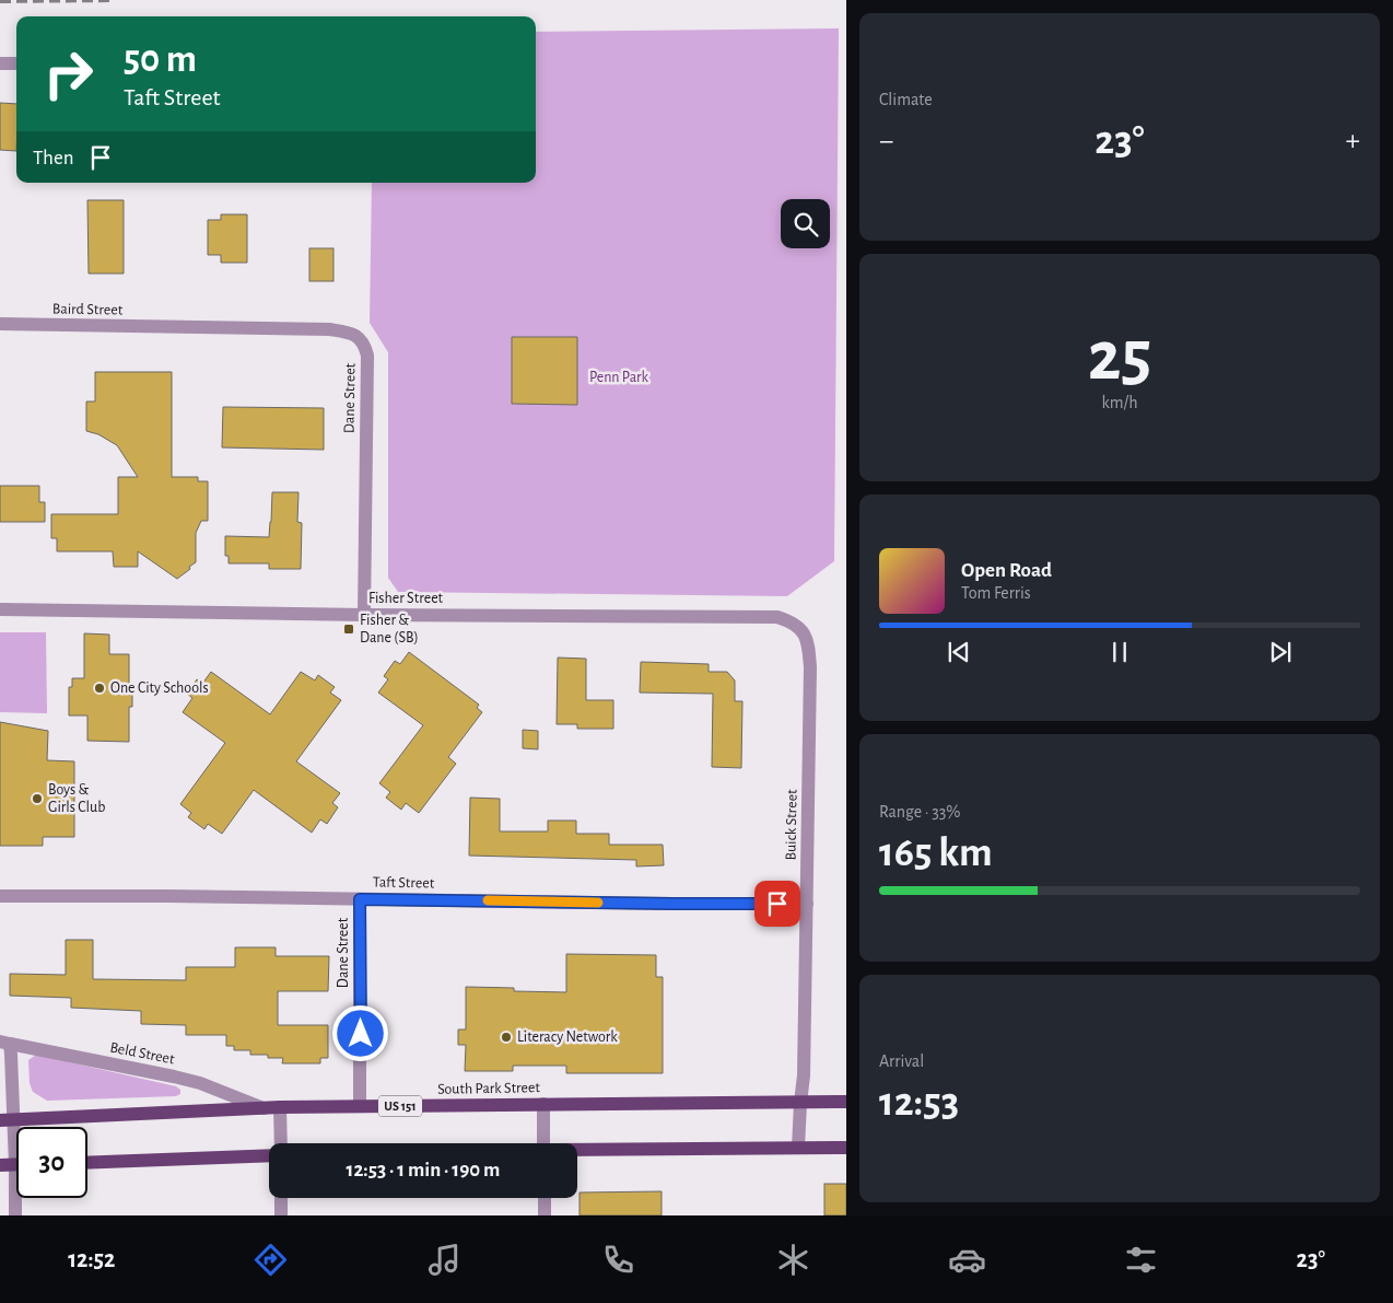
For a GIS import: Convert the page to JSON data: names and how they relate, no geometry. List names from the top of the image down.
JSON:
{
  "streets": {
    "main road": ["South Park Street", "US 151"],
    "street": [
      "Baird Street",
      "Dane Street",
      "Fisher Street",
      "Buick Street",
      "Taft Street",
      "Beld Street"
    ]
  },
  "crossings": [
    ["Baird Street", "Dane Street"],
    ["Dane Street", "Fisher Street"],
    ["Dane Street", "Taft Street"],
    ["Dane Street", "South Park Street"],
    ["Fisher Street", "Buick Street"],
    ["Buick Street", "Taft Street"],
    ["Buick Street", "South Park Street"],
    ["Beld Street", "South Park Street"]
  ],
  "parks": ["Penn Park"],
  "places": {
    "transit": ["Fisher & Dane (SB)"],
    "other": ["One City Schools", "Boys & Girls Club", "Literacy Network"]
  },
  "page": {
    "tile": [
      "Climate",
      ["25", "km/h"],
      ["Range · 33%", "165 km"],
      ["Arrival", "12:53"]
    ],
    "turn": ["50 m", "Taft Street"],
    "heat": ["−", "23°", "+"],
    "then": "Then",
    "song": ["Open Road", "Tom Ferris"],
    "limit": "30",
    "trip": "12:53 · 1 min · 190 m",
    "tabs": ["12:52", "23°"]
  }
}
